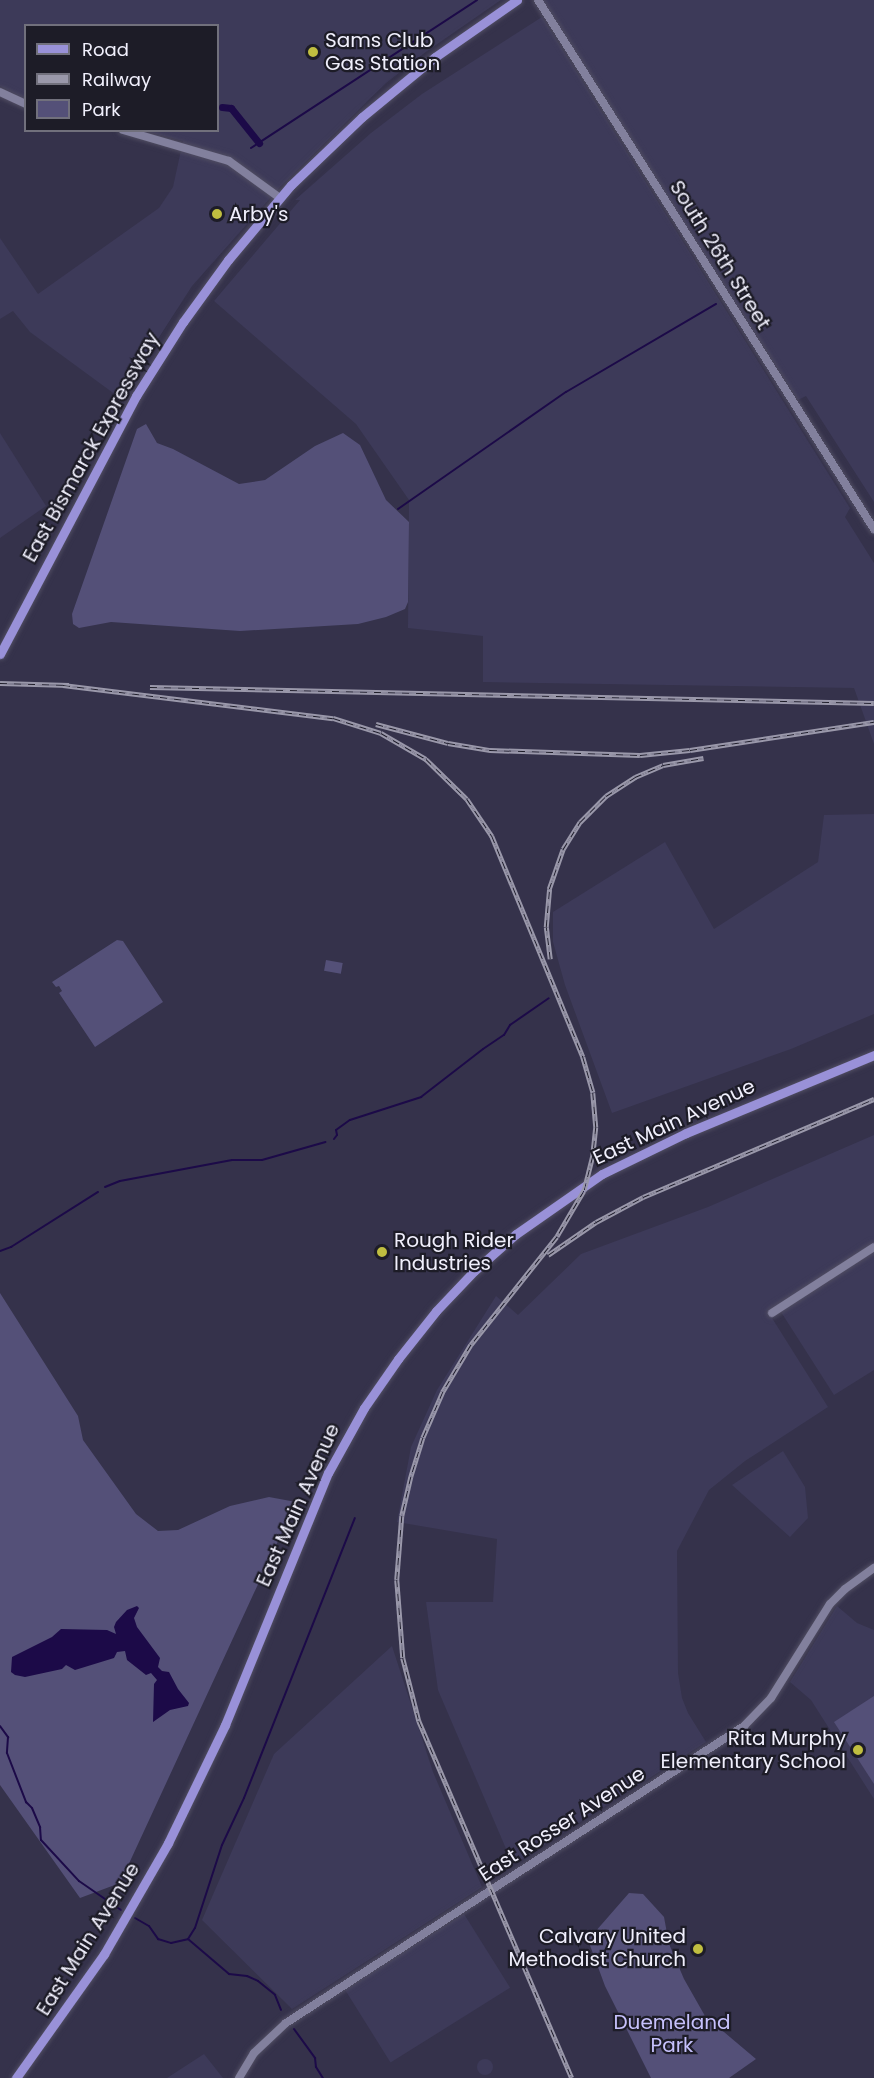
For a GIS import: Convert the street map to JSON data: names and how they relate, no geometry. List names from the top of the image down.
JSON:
{
  "streets": {
    "main road": ["East Bismarck Expressway", "East Main Avenue"],
    "street": ["South 26th Street", "East Rosser Avenue"]
  },
  "parks": ["Duemeland Park"],
  "places": [
    "Sams Club Gas Station",
    "Arby's",
    "Rough Rider Industries",
    "Rita Murphy Elementary School",
    "Calvary United Methodist Church"
  ],
  "legend": ["Road", "Railway", "Park"]
}
